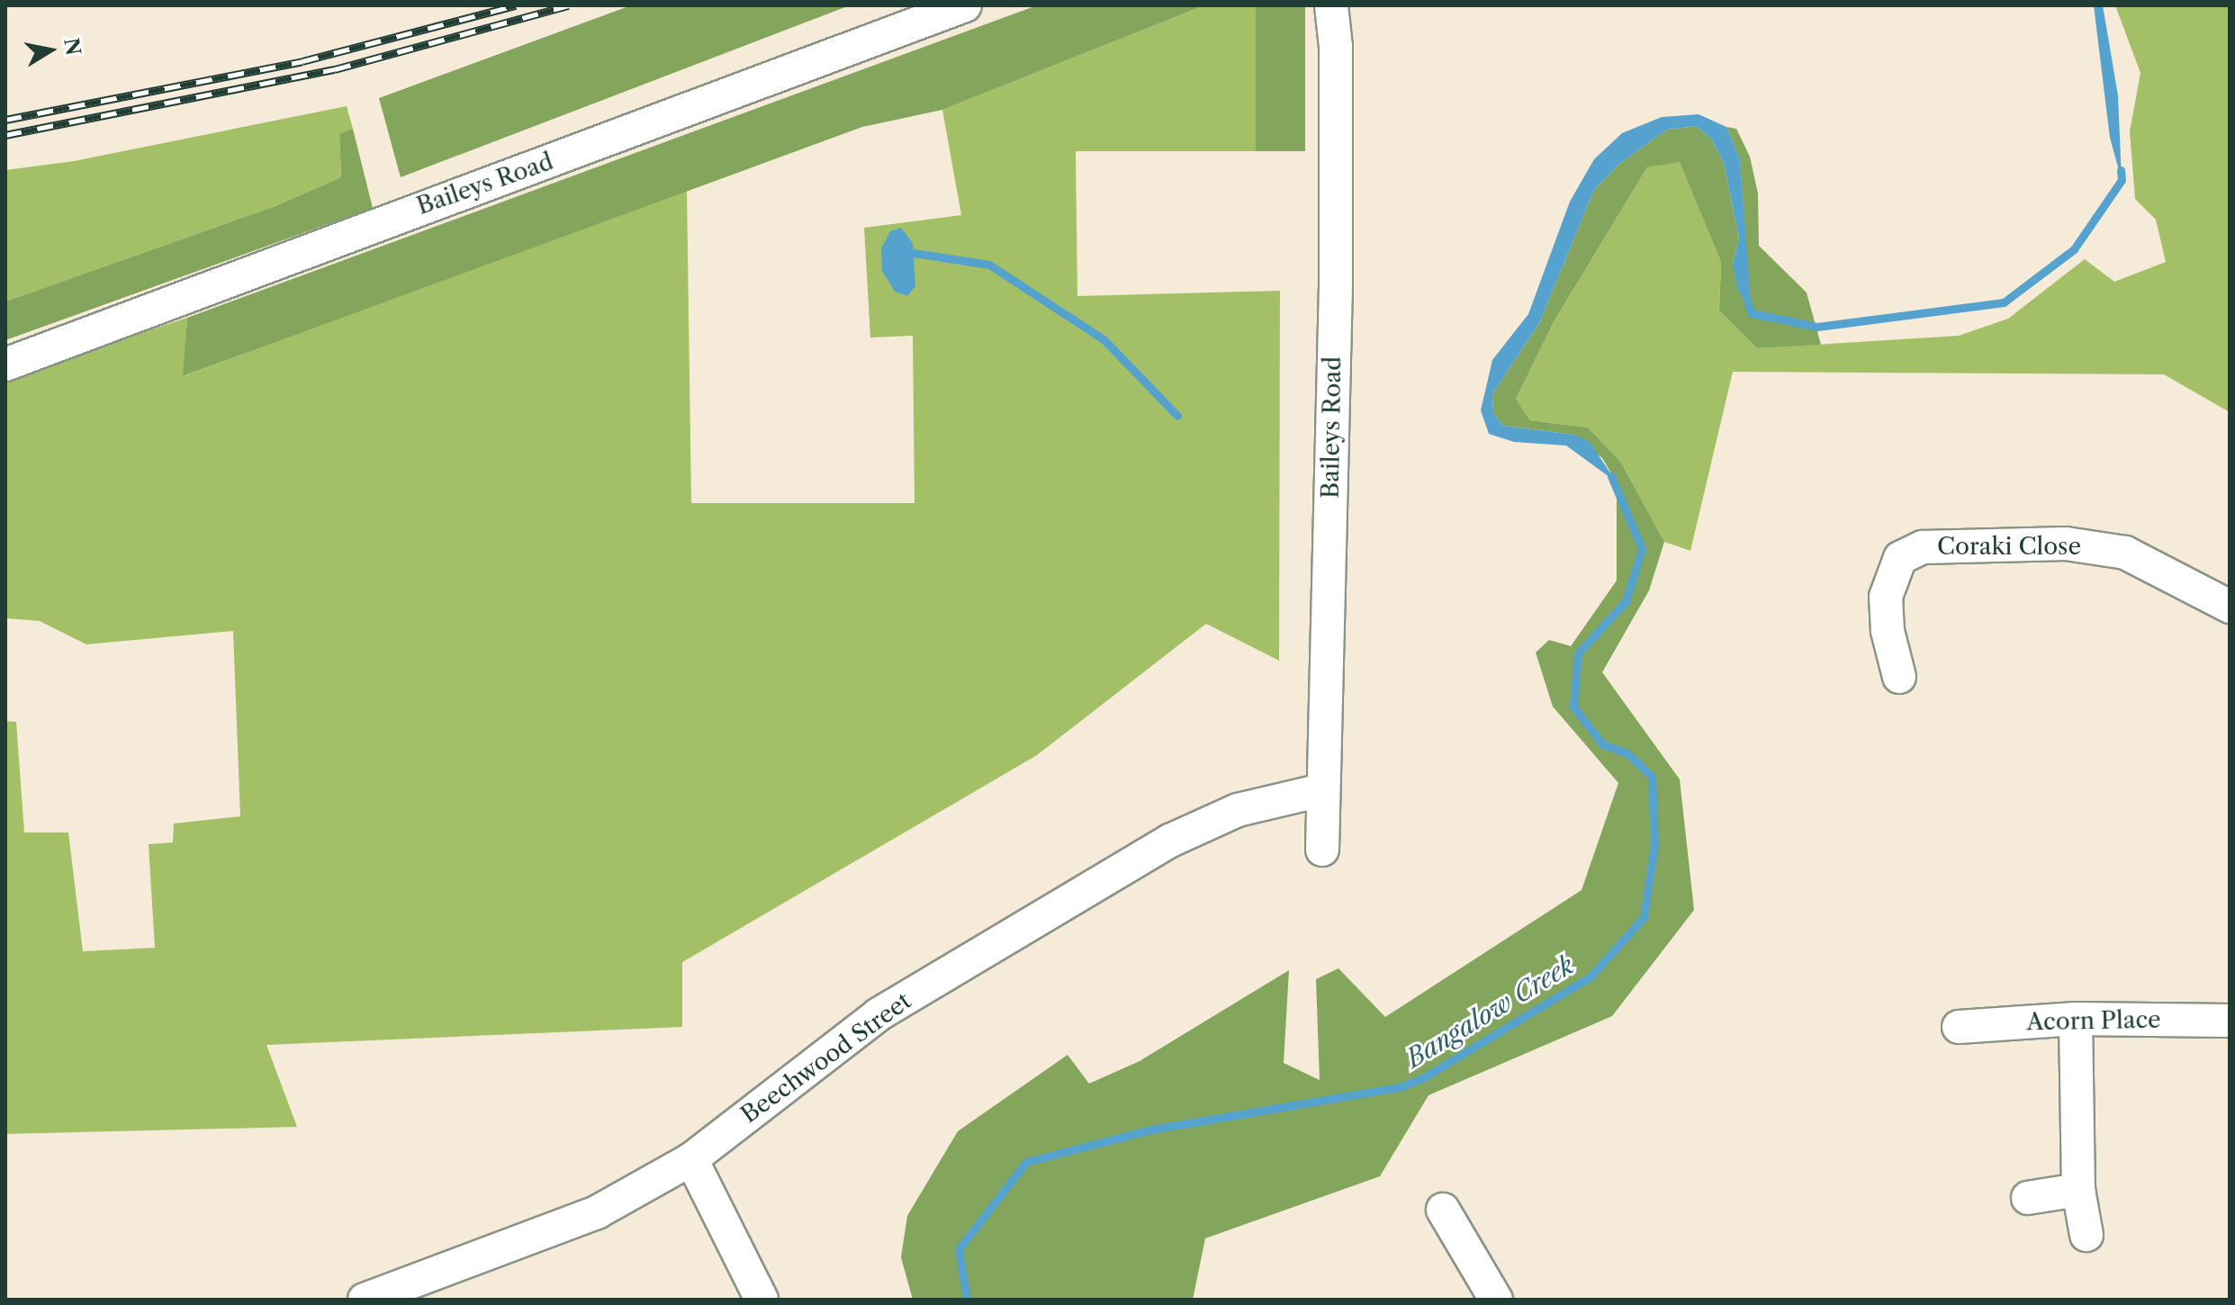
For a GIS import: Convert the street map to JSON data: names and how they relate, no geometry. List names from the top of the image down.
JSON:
{
  "streets": {
    "street": [
      "Baileys Road",
      "Coraki Close",
      "Acorn Place",
      "Beechwood Street"
    ]
  },
  "crossings": [
    ["Baileys Road", "Beechwood Street"]
  ],
  "water": ["Bangalow Creek"],
  "north": "right"
}
